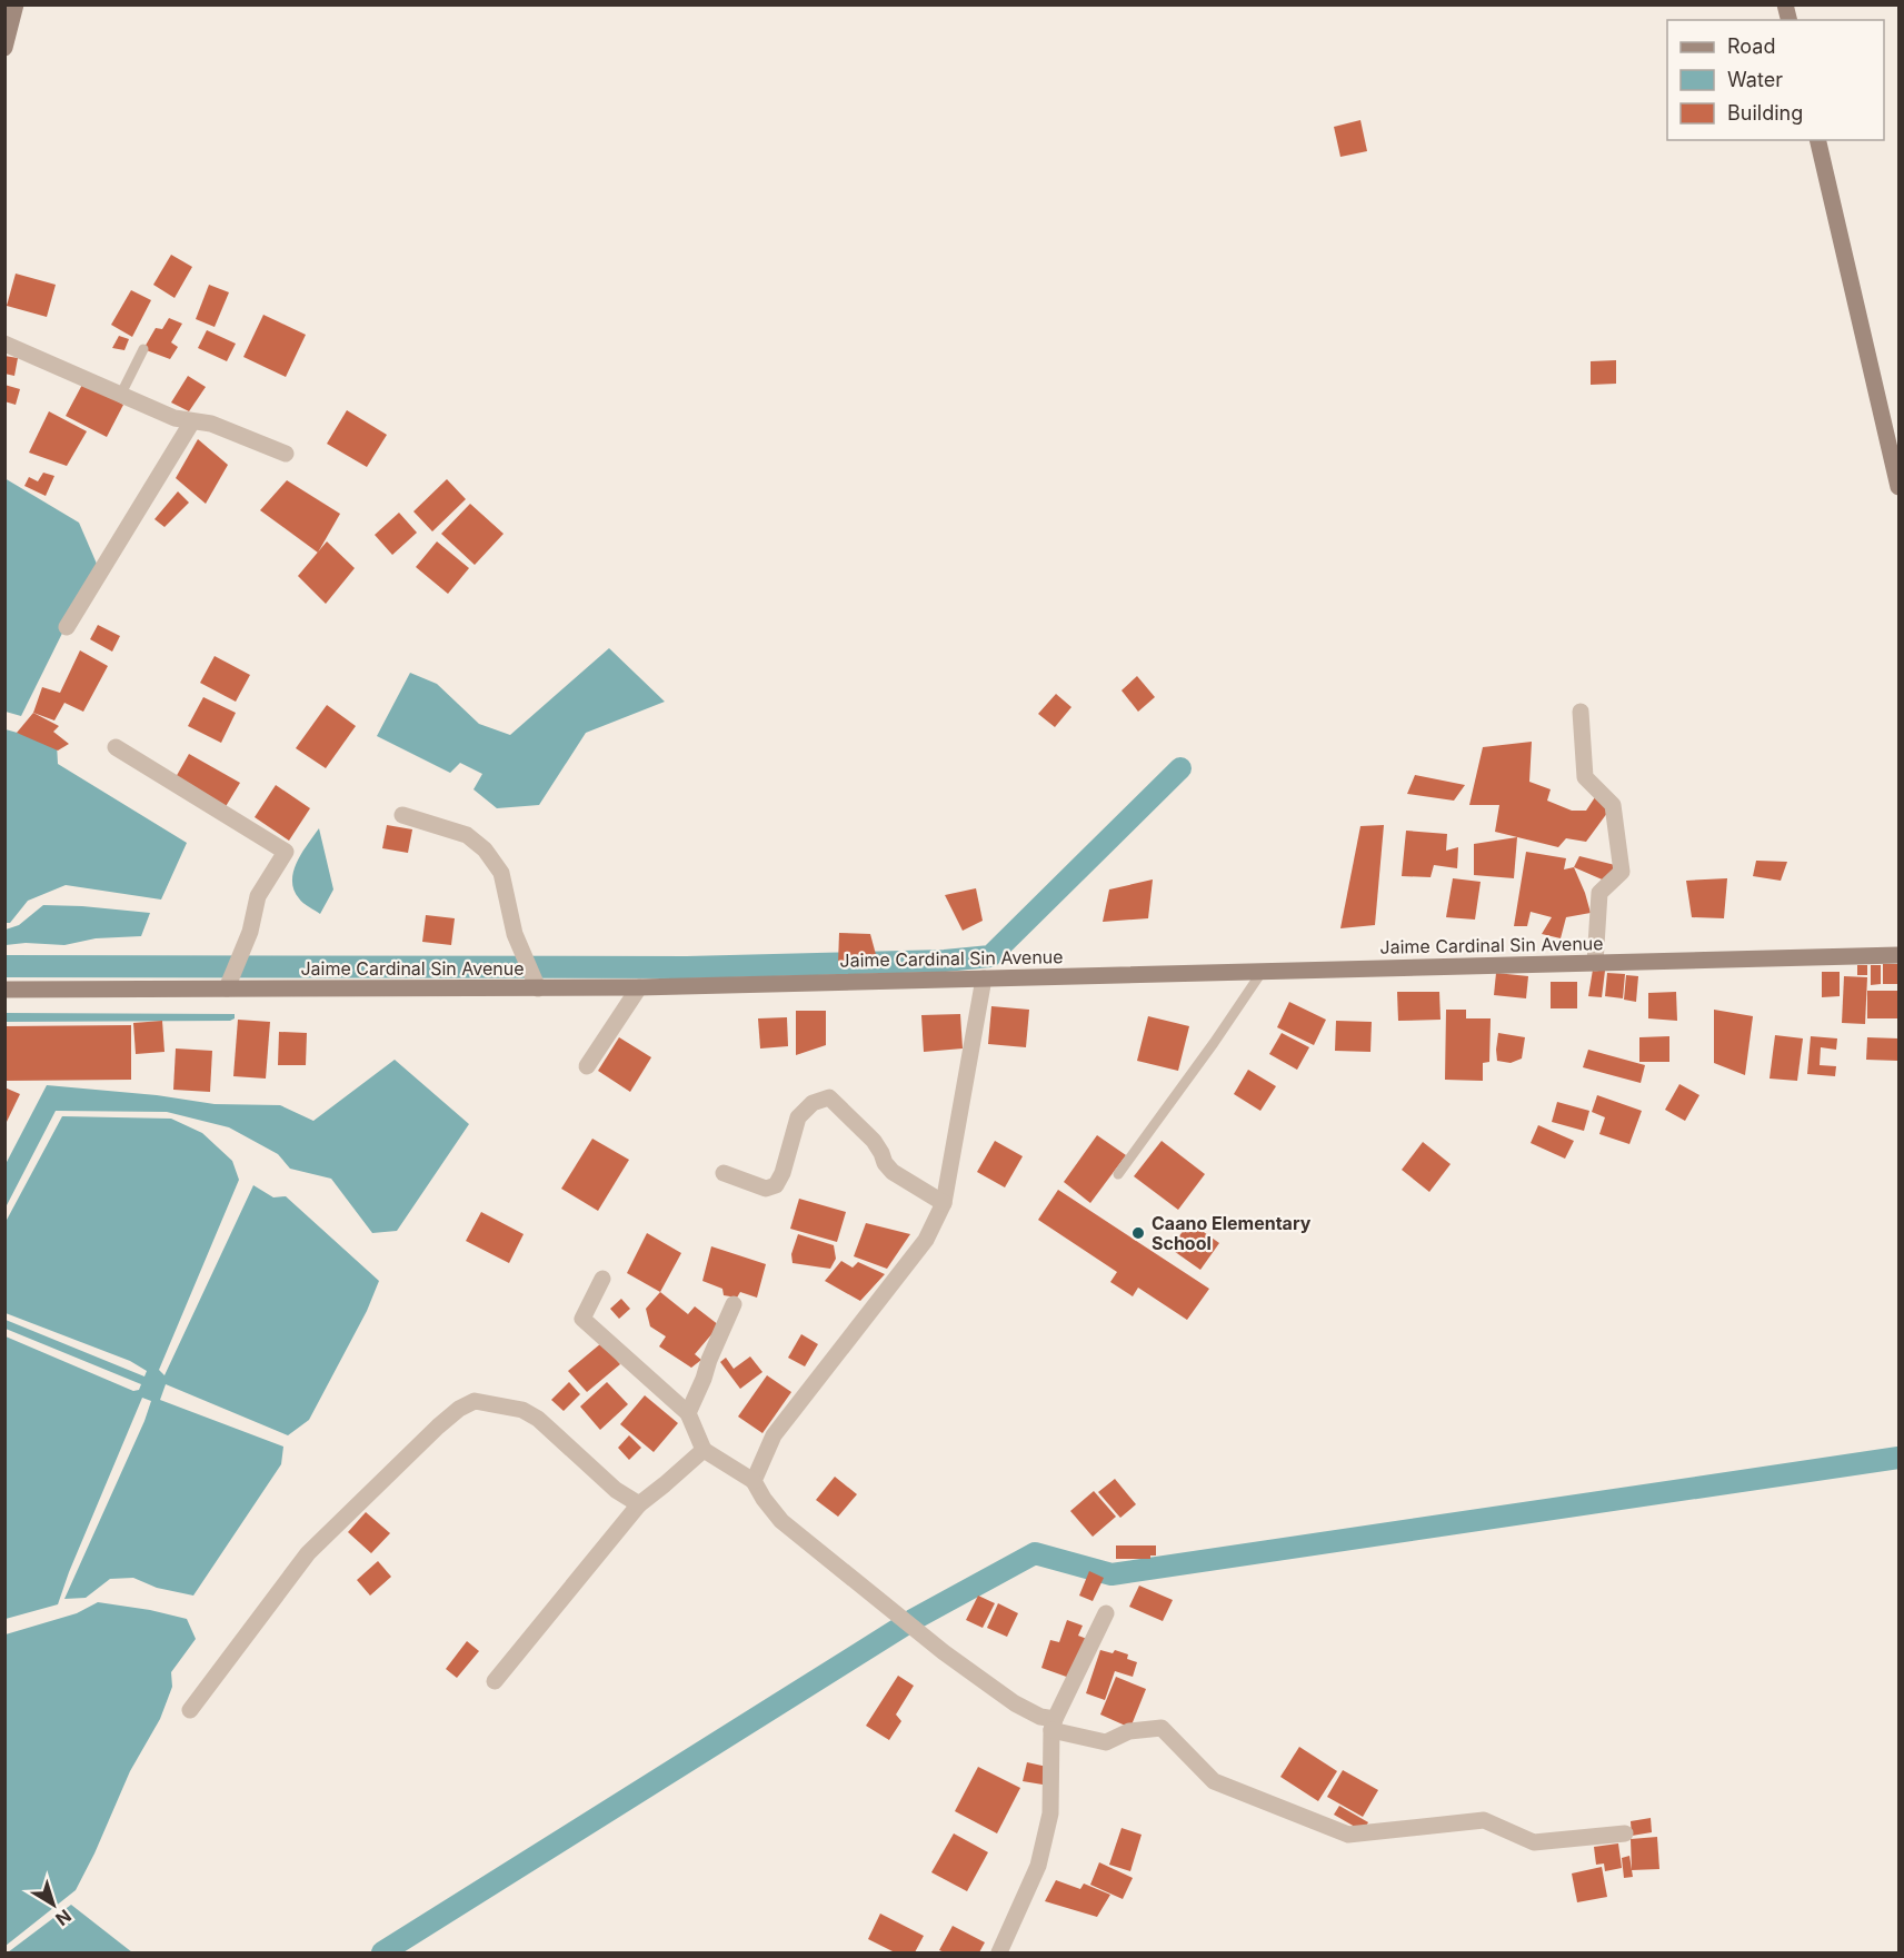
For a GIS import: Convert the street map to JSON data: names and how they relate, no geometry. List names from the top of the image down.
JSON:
{
  "streets": {
    "main road": ["Jaime Cardinal Sin Avenue"]
  },
  "places": ["Caano Elementary School"],
  "legend": ["Road", "Water", "Building"],
  "north": "bottom right"
}
